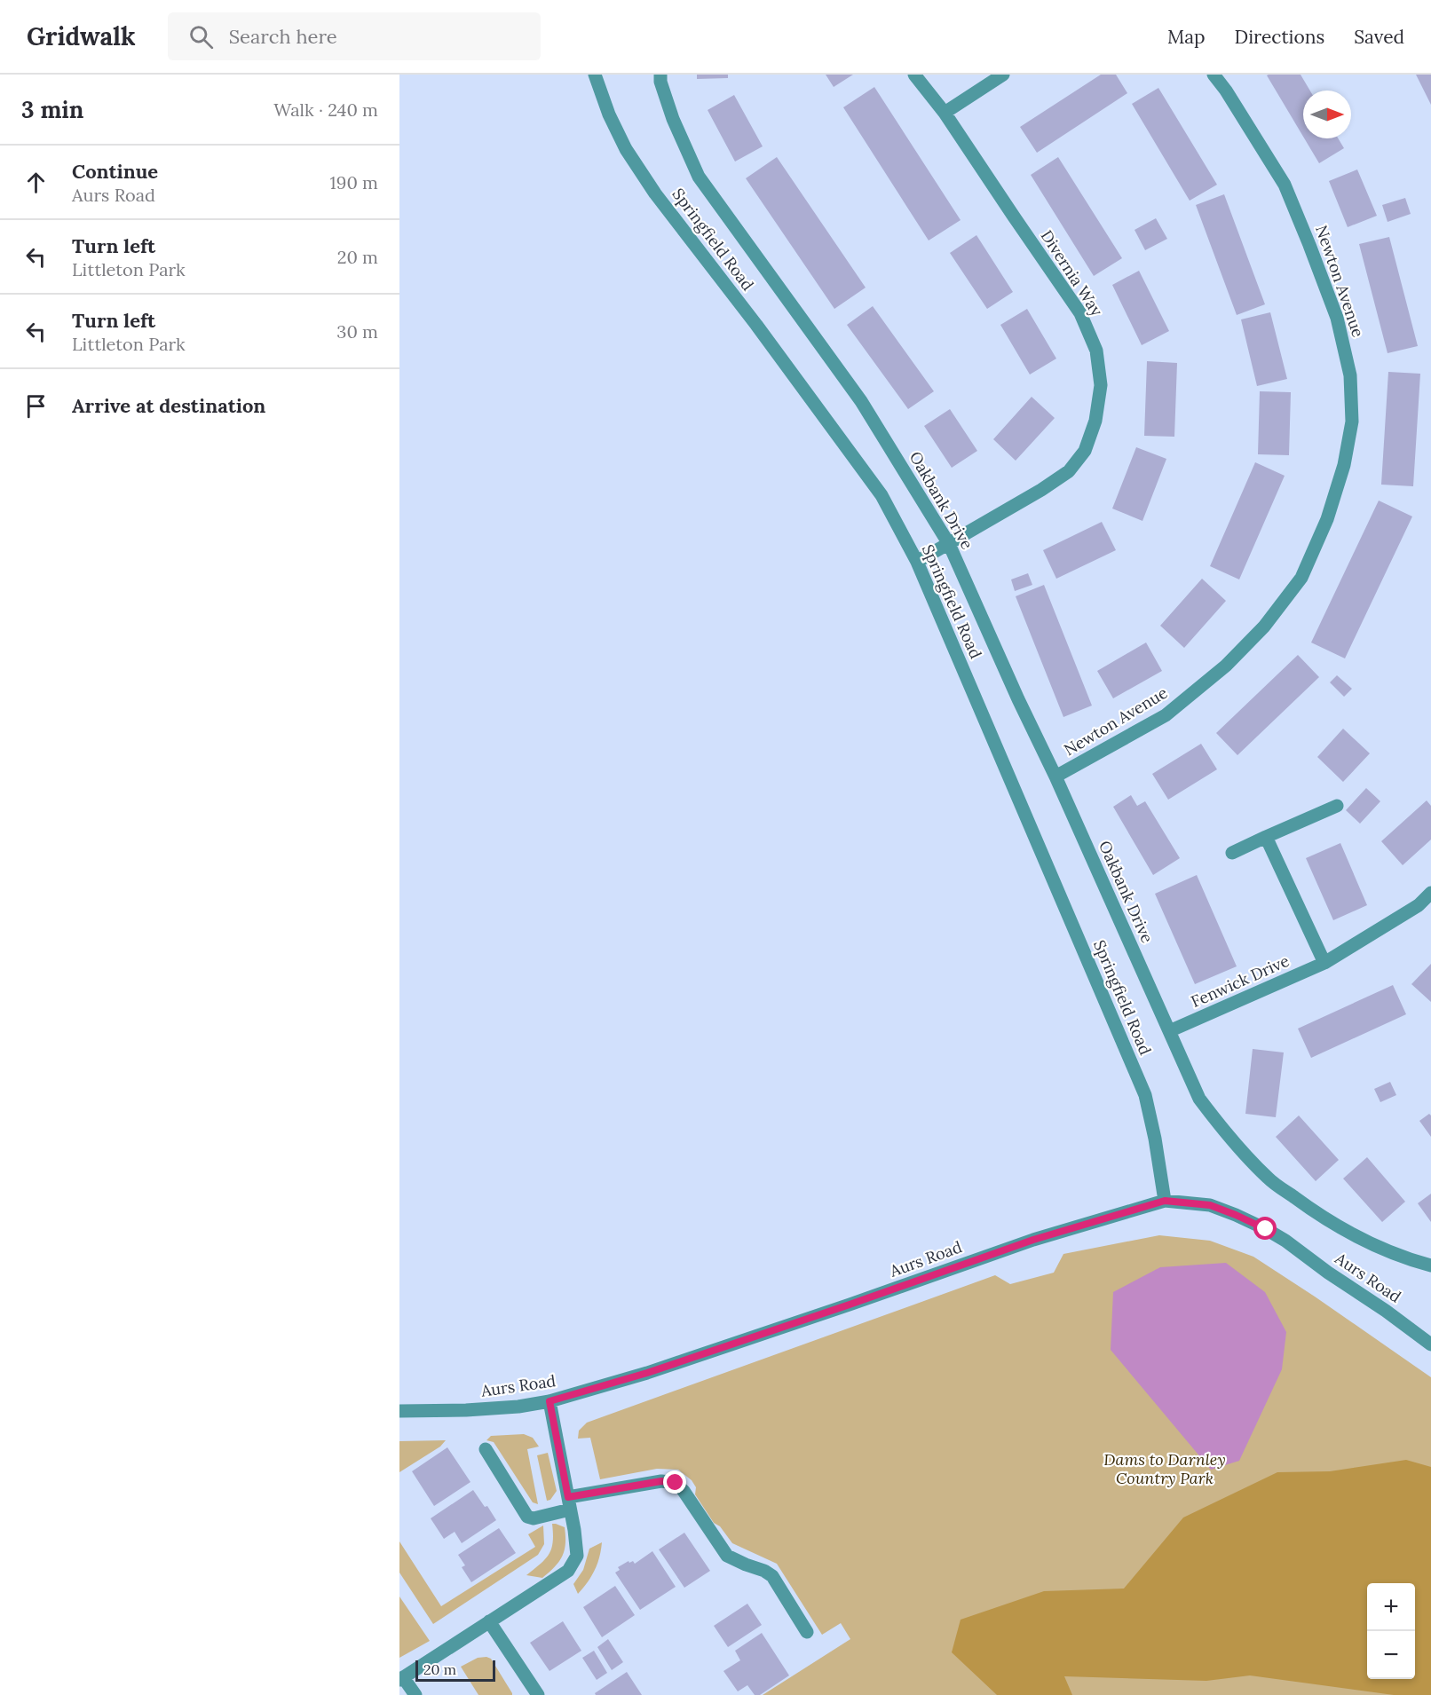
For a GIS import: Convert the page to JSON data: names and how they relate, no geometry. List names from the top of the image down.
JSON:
{
  "streets": {
    "street": [
      "Springfield Road",
      "Divernia Way",
      "Newton Avenue",
      "Oakbank Drive",
      "Fenwick Drive",
      "Aurs Road"
    ]
  },
  "crossings": [
    ["Springfield Road", "Divernia Way"],
    ["Springfield Road", "Aurs Road"],
    ["Divernia Way", "Oakbank Drive"],
    ["Newton Avenue", "Oakbank Drive"],
    ["Oakbank Drive", "Fenwick Drive"]
  ],
  "parks": ["Dams to Darnley Country Park"],
  "scale_bar": "20 m",
  "north": "right",
  "page": {
    "header": "Gridwalk",
    "search": "Search here",
    "nav": ["Map", "Directions", "Saved"],
    "heading": ["3 min", "Walk · 240 m"],
    "list": [
      ["Continue", "Aurs Road", "190 m"],
      ["Turn left", "Littleton Park", "20 m"],
      ["Turn left", "Littleton Park", "30 m"],
      "Arrive at destination"
    ],
    "map_buttons": ["+", "−"],
    "scale": "20 m"
  }
}
